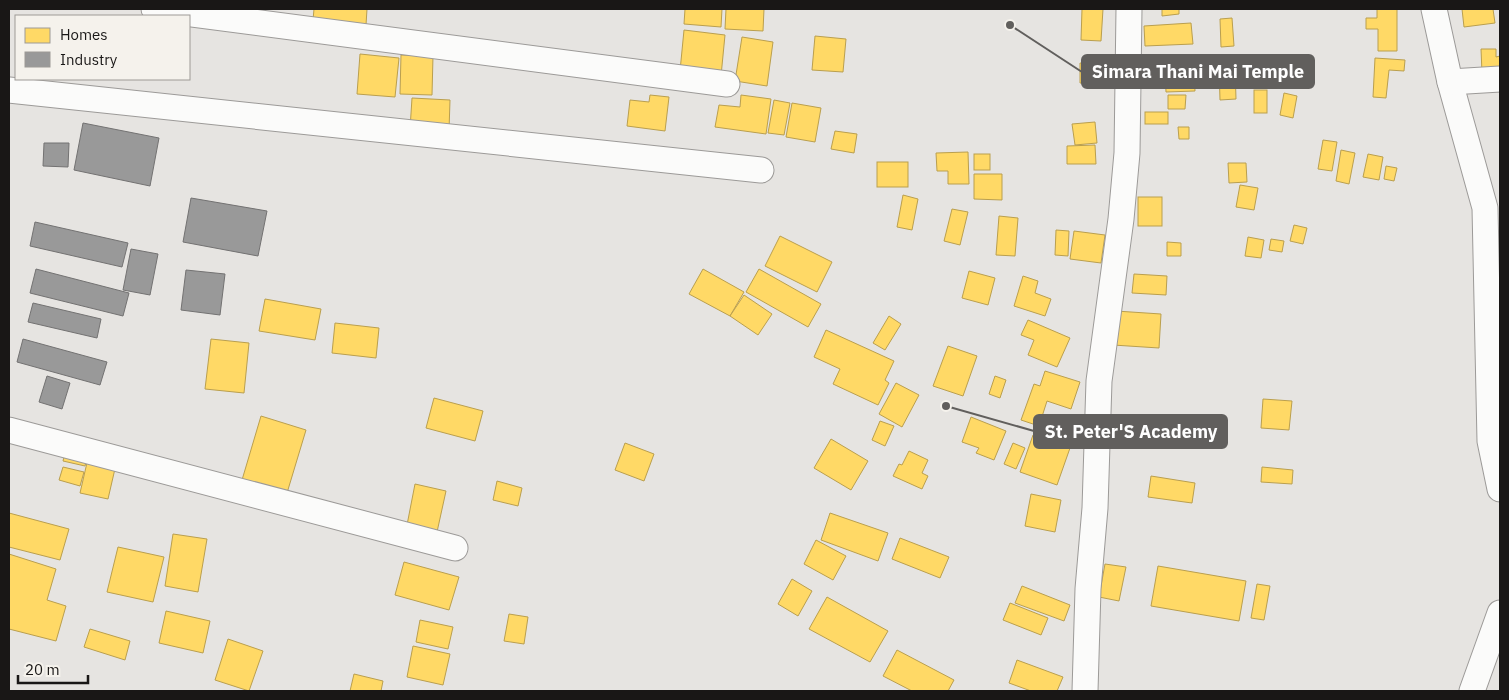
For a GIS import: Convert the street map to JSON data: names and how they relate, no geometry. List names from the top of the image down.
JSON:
{
  "places": ["Simara Thani Mai Temple", "St. Peter'S Academy"],
  "legend": ["Homes", "Industry"],
  "scale_bar": "20 m"
}
